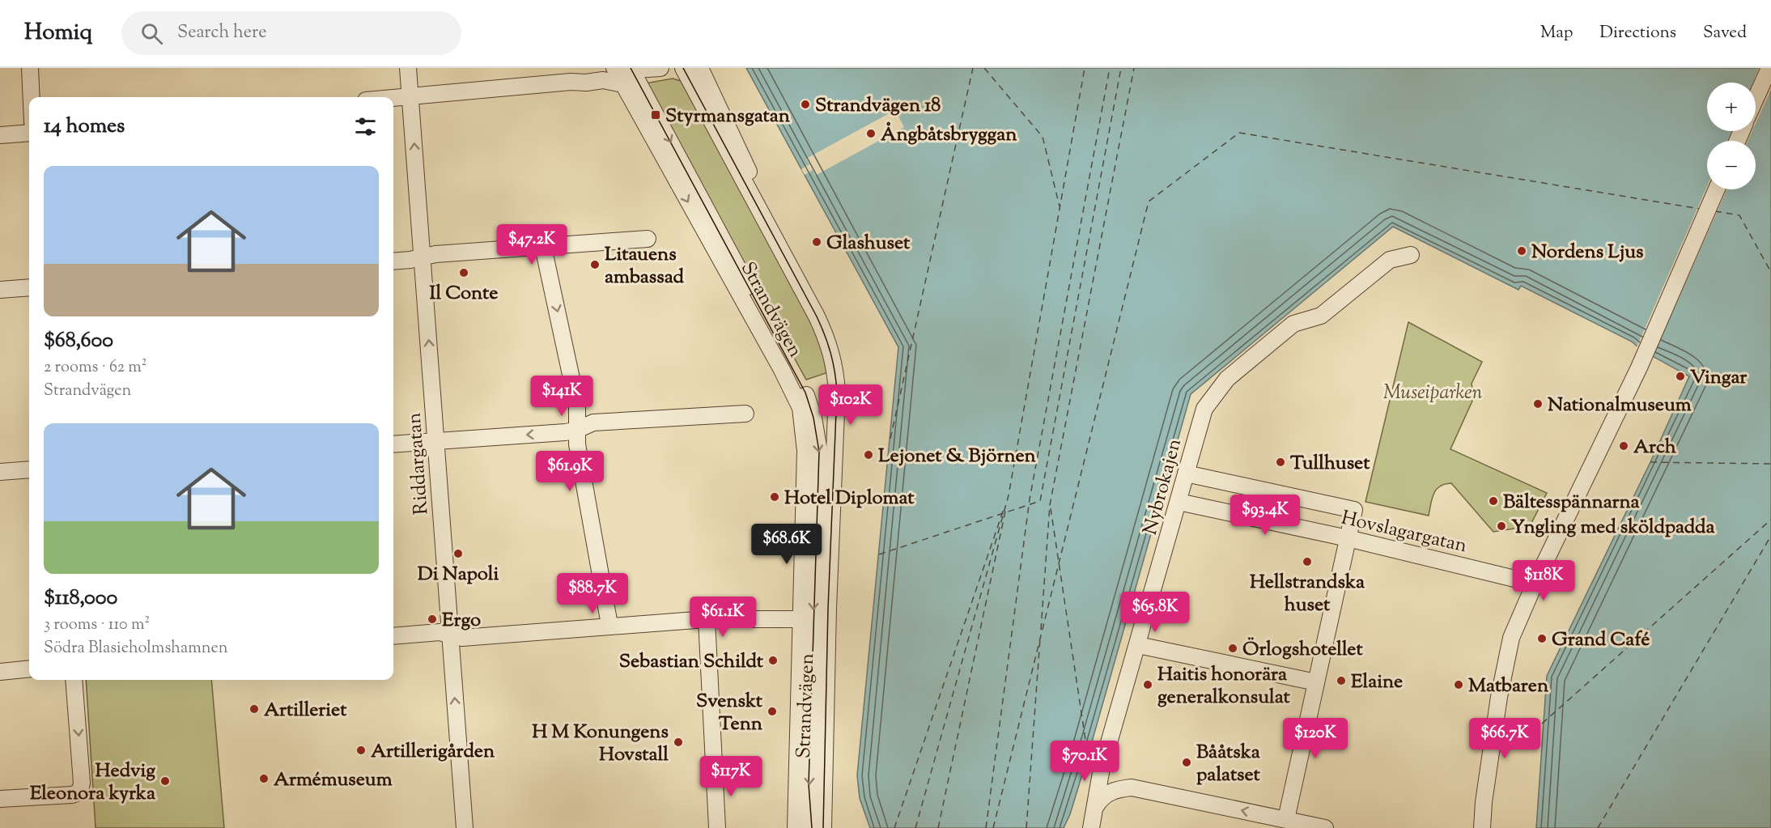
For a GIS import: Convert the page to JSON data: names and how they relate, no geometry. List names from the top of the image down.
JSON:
{
  "streets": {
    "street": [
      "Strandvägen",
      "Riddargatan",
      "Nybrokajen",
      "Hovslagargatan"
    ]
  },
  "crossings": [
    ["Nybrokajen", "Hovslagargatan"]
  ],
  "one_way": ["Riddargatan"],
  "parks": ["Museiparken"],
  "places": {
    "other": [
      "Strandvägen 18",
      "Ångbåtsbryggan",
      "Glashuset",
      "Nordens Ljus",
      "Litauens ambassad",
      "Il Conte",
      "Vingar",
      "Nationalmuseum",
      "Arch",
      "Lejonet & Björnen",
      "Tullhuset",
      "Hotel Diplomat",
      "Bältesspännarna",
      "Yngling med sköldpadda",
      "Di Napoli",
      "Hellstrandska huset",
      "Ergo",
      "Grand Café",
      "Örlogshotellet",
      "Sebastian Schildt",
      "Elaine",
      "Haitis honorära generalkonsulat",
      "Matbaren",
      "Artilleriet",
      "Svenskt Tenn",
      "H M Konungens Hovstall",
      "Artillerigården",
      "Bååtska palatset",
      "Armémuseum",
      "Hedvig Eleonora kyrka"
    ],
    "transit": ["Styrmansgatan"]
  },
  "page": {
    "header": "Homiq",
    "search": "Search here",
    "nav": ["Map", "Directions", "Saved"],
    "map_buttons": ["+", "−"],
    "heading": "14 homes",
    "list": [
      {
        "name": "$68,600",
        "note": "2 rooms · 62 m² · Strandvägen"
      },
      {
        "name": "$118,000",
        "note": "3 rooms · 110 m² · Södra Blasieholmshamnen"
      }
    ],
    "price": [
      "$47.2K",
      "$141K",
      "$102K",
      "$61.9K",
      "$93.4K",
      "$68.6K",
      "$118K",
      "$88.7K",
      "$65.8K",
      "$61.1K",
      "$120K",
      "$66.7K",
      "$70.1K",
      "$117K"
    ]
  }
}
